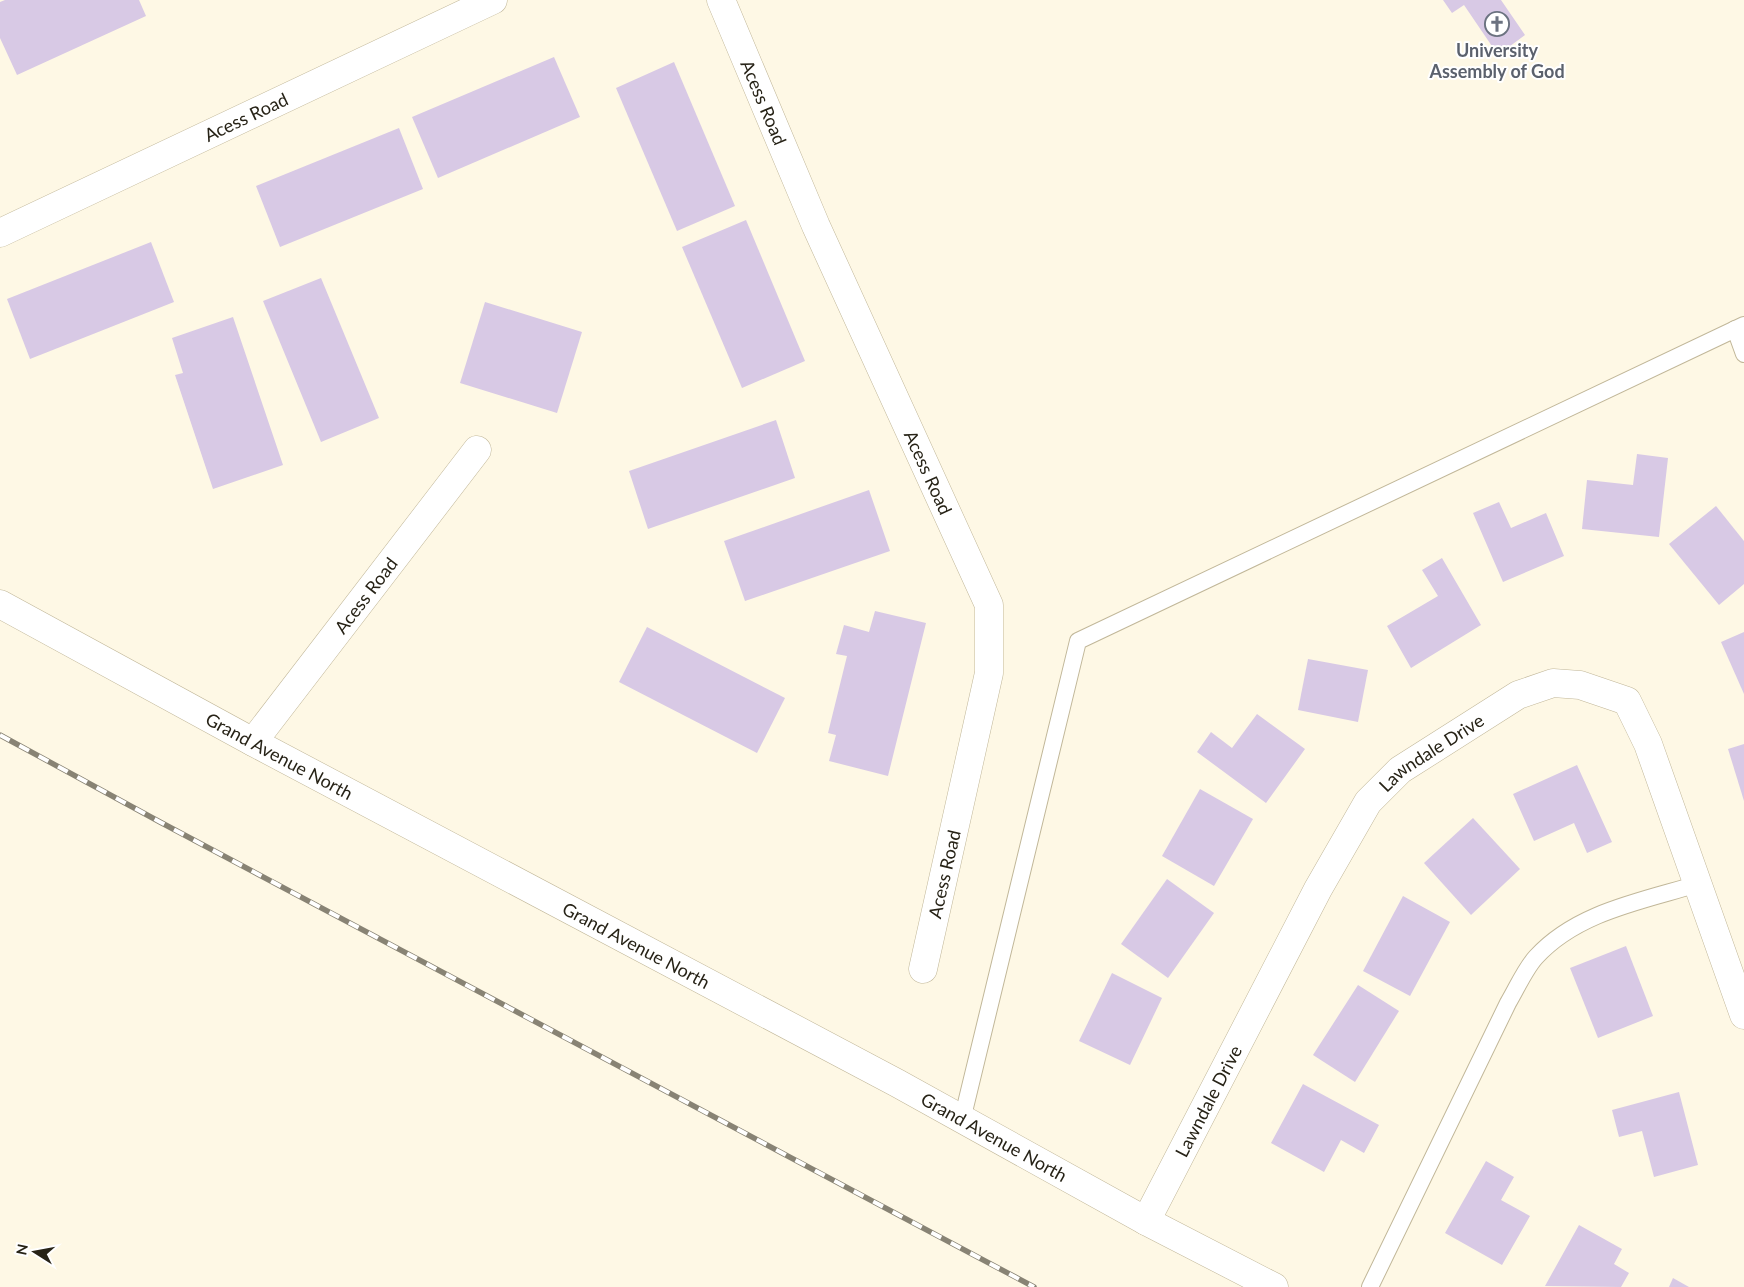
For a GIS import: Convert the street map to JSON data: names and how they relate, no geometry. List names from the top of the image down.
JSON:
{
  "streets": {
    "street": ["Acess Road", "Lawndale Drive", "Grand Avenue North"]
  },
  "crossings": [
    ["Acess Road", "Grand Avenue North"],
    ["Lawndale Drive", "Grand Avenue North"]
  ],
  "places": {
    "church": ["University Assembly of God"]
  },
  "north": "left"
}
